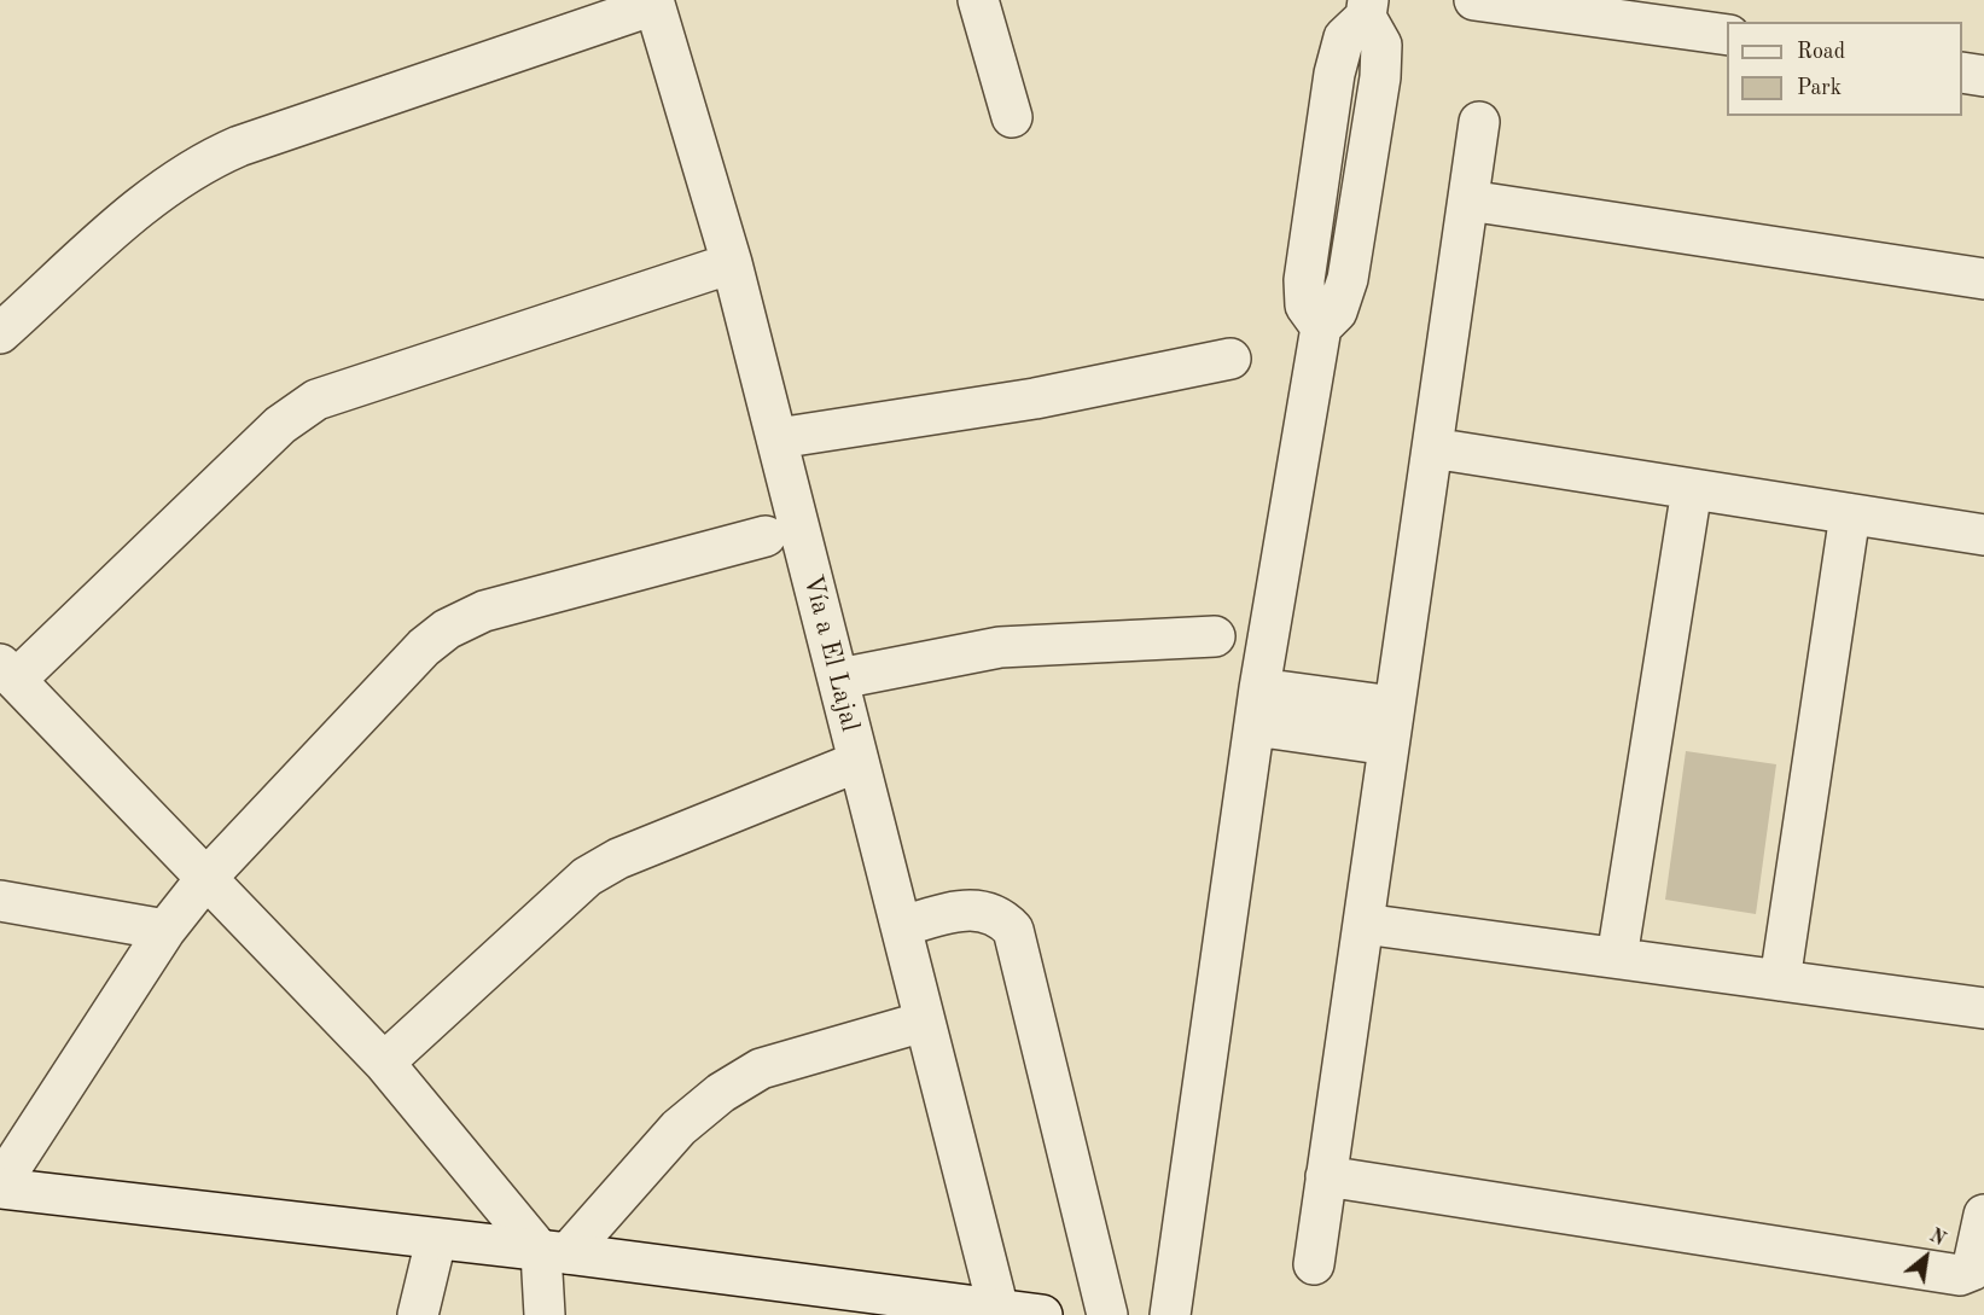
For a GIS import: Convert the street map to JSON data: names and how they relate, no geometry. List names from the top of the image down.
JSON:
{
  "streets": {
    "street": ["Vía a El Lajal"]
  },
  "legend": ["Road", "Park"],
  "north": "top right"
}
